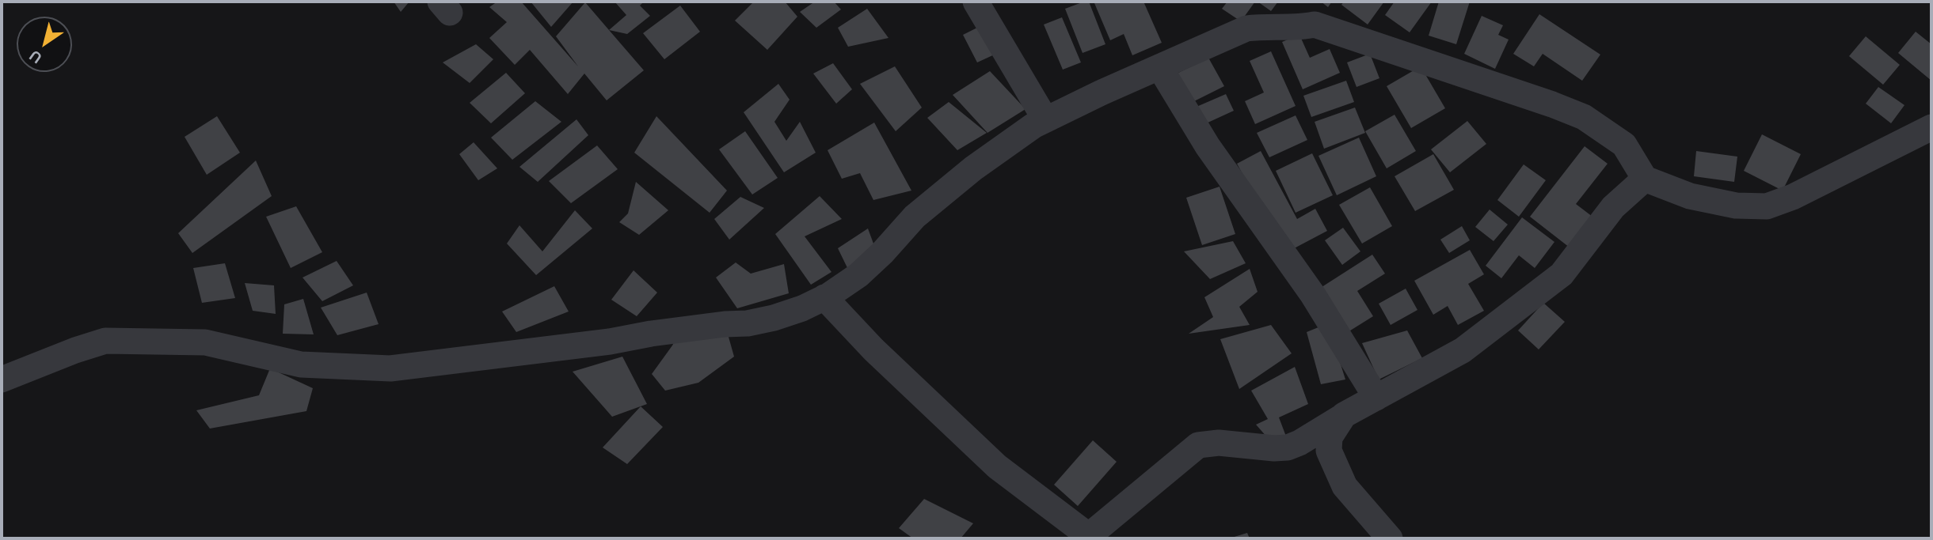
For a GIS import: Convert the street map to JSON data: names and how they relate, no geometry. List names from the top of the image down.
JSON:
{
  "north": "bottom left"
}
